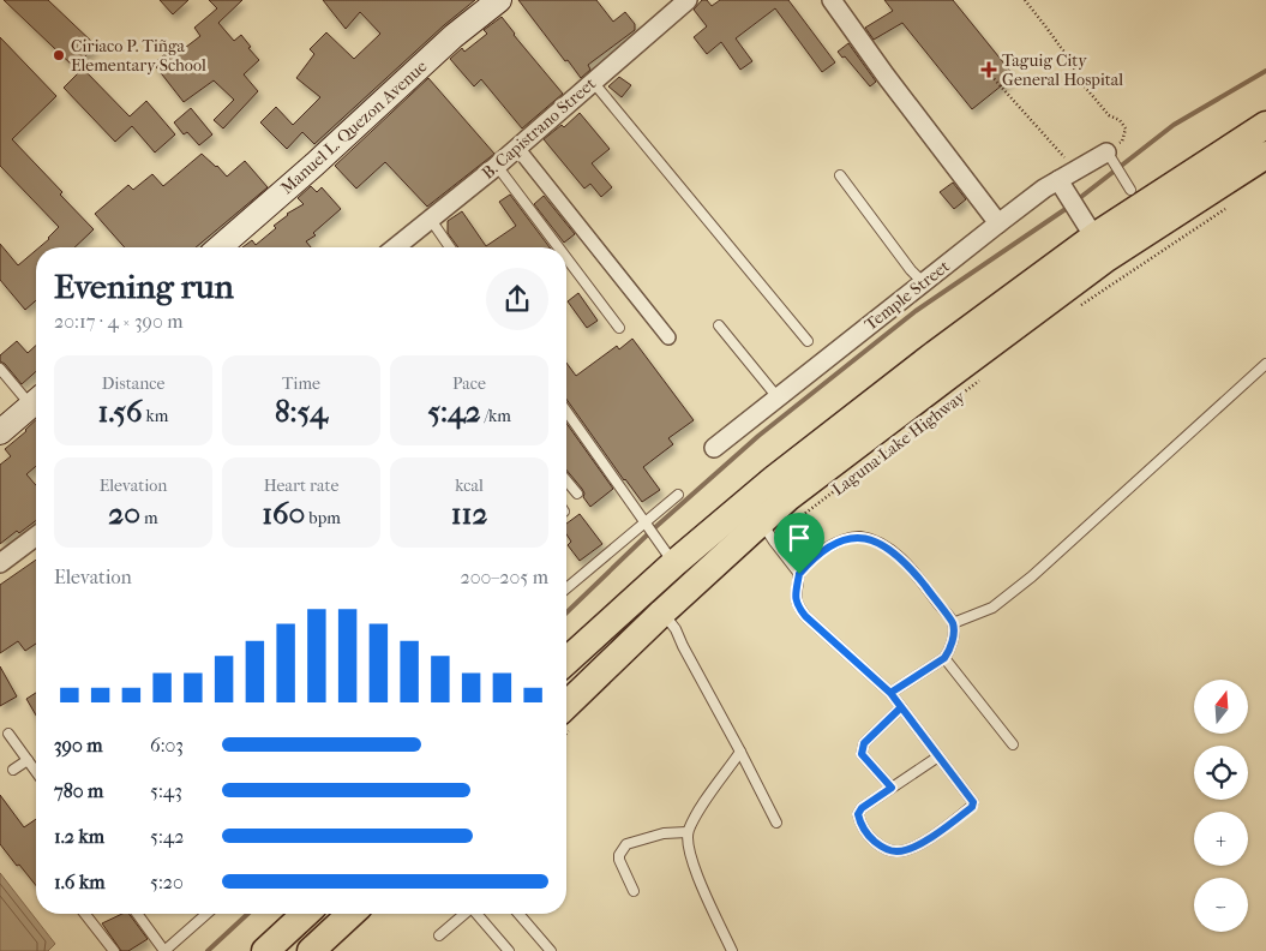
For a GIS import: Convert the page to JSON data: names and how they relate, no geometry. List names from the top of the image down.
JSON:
{
  "streets": {
    "main road": ["Manuel L. Quezon Avenue", "Laguna Lake Highway"],
    "street": ["B. Capistrano Street", "Temple Street"]
  },
  "places": {
    "other": ["Ciriaco P. Tiñga Elementary School"],
    "health": ["Taguig City General Hospital"]
  },
  "north": "top",
  "page": {
    "heading": ["Evening run", "20:17 · 4 × 390 m"],
    "stats": [
      ["Distance", "1.56 km"],
      ["Time", "8:54"],
      ["Pace", "5:42 /km"],
      ["Elevation", "20 m"],
      ["Heart rate", "160 bpm"],
      ["kcal", "112"]
    ],
    "chart": ["Elevation", "200–205 m"],
    "map_buttons": ["+", "−"],
    "list": [
      {
        "name": "390 m",
        "note": "6:03"
      },
      {
        "name": "780 m",
        "note": "5:43"
      },
      {
        "name": "1.2 km",
        "note": "5:42"
      },
      {
        "name": "1.6 km",
        "note": "5:20"
      }
    ]
  }
}
